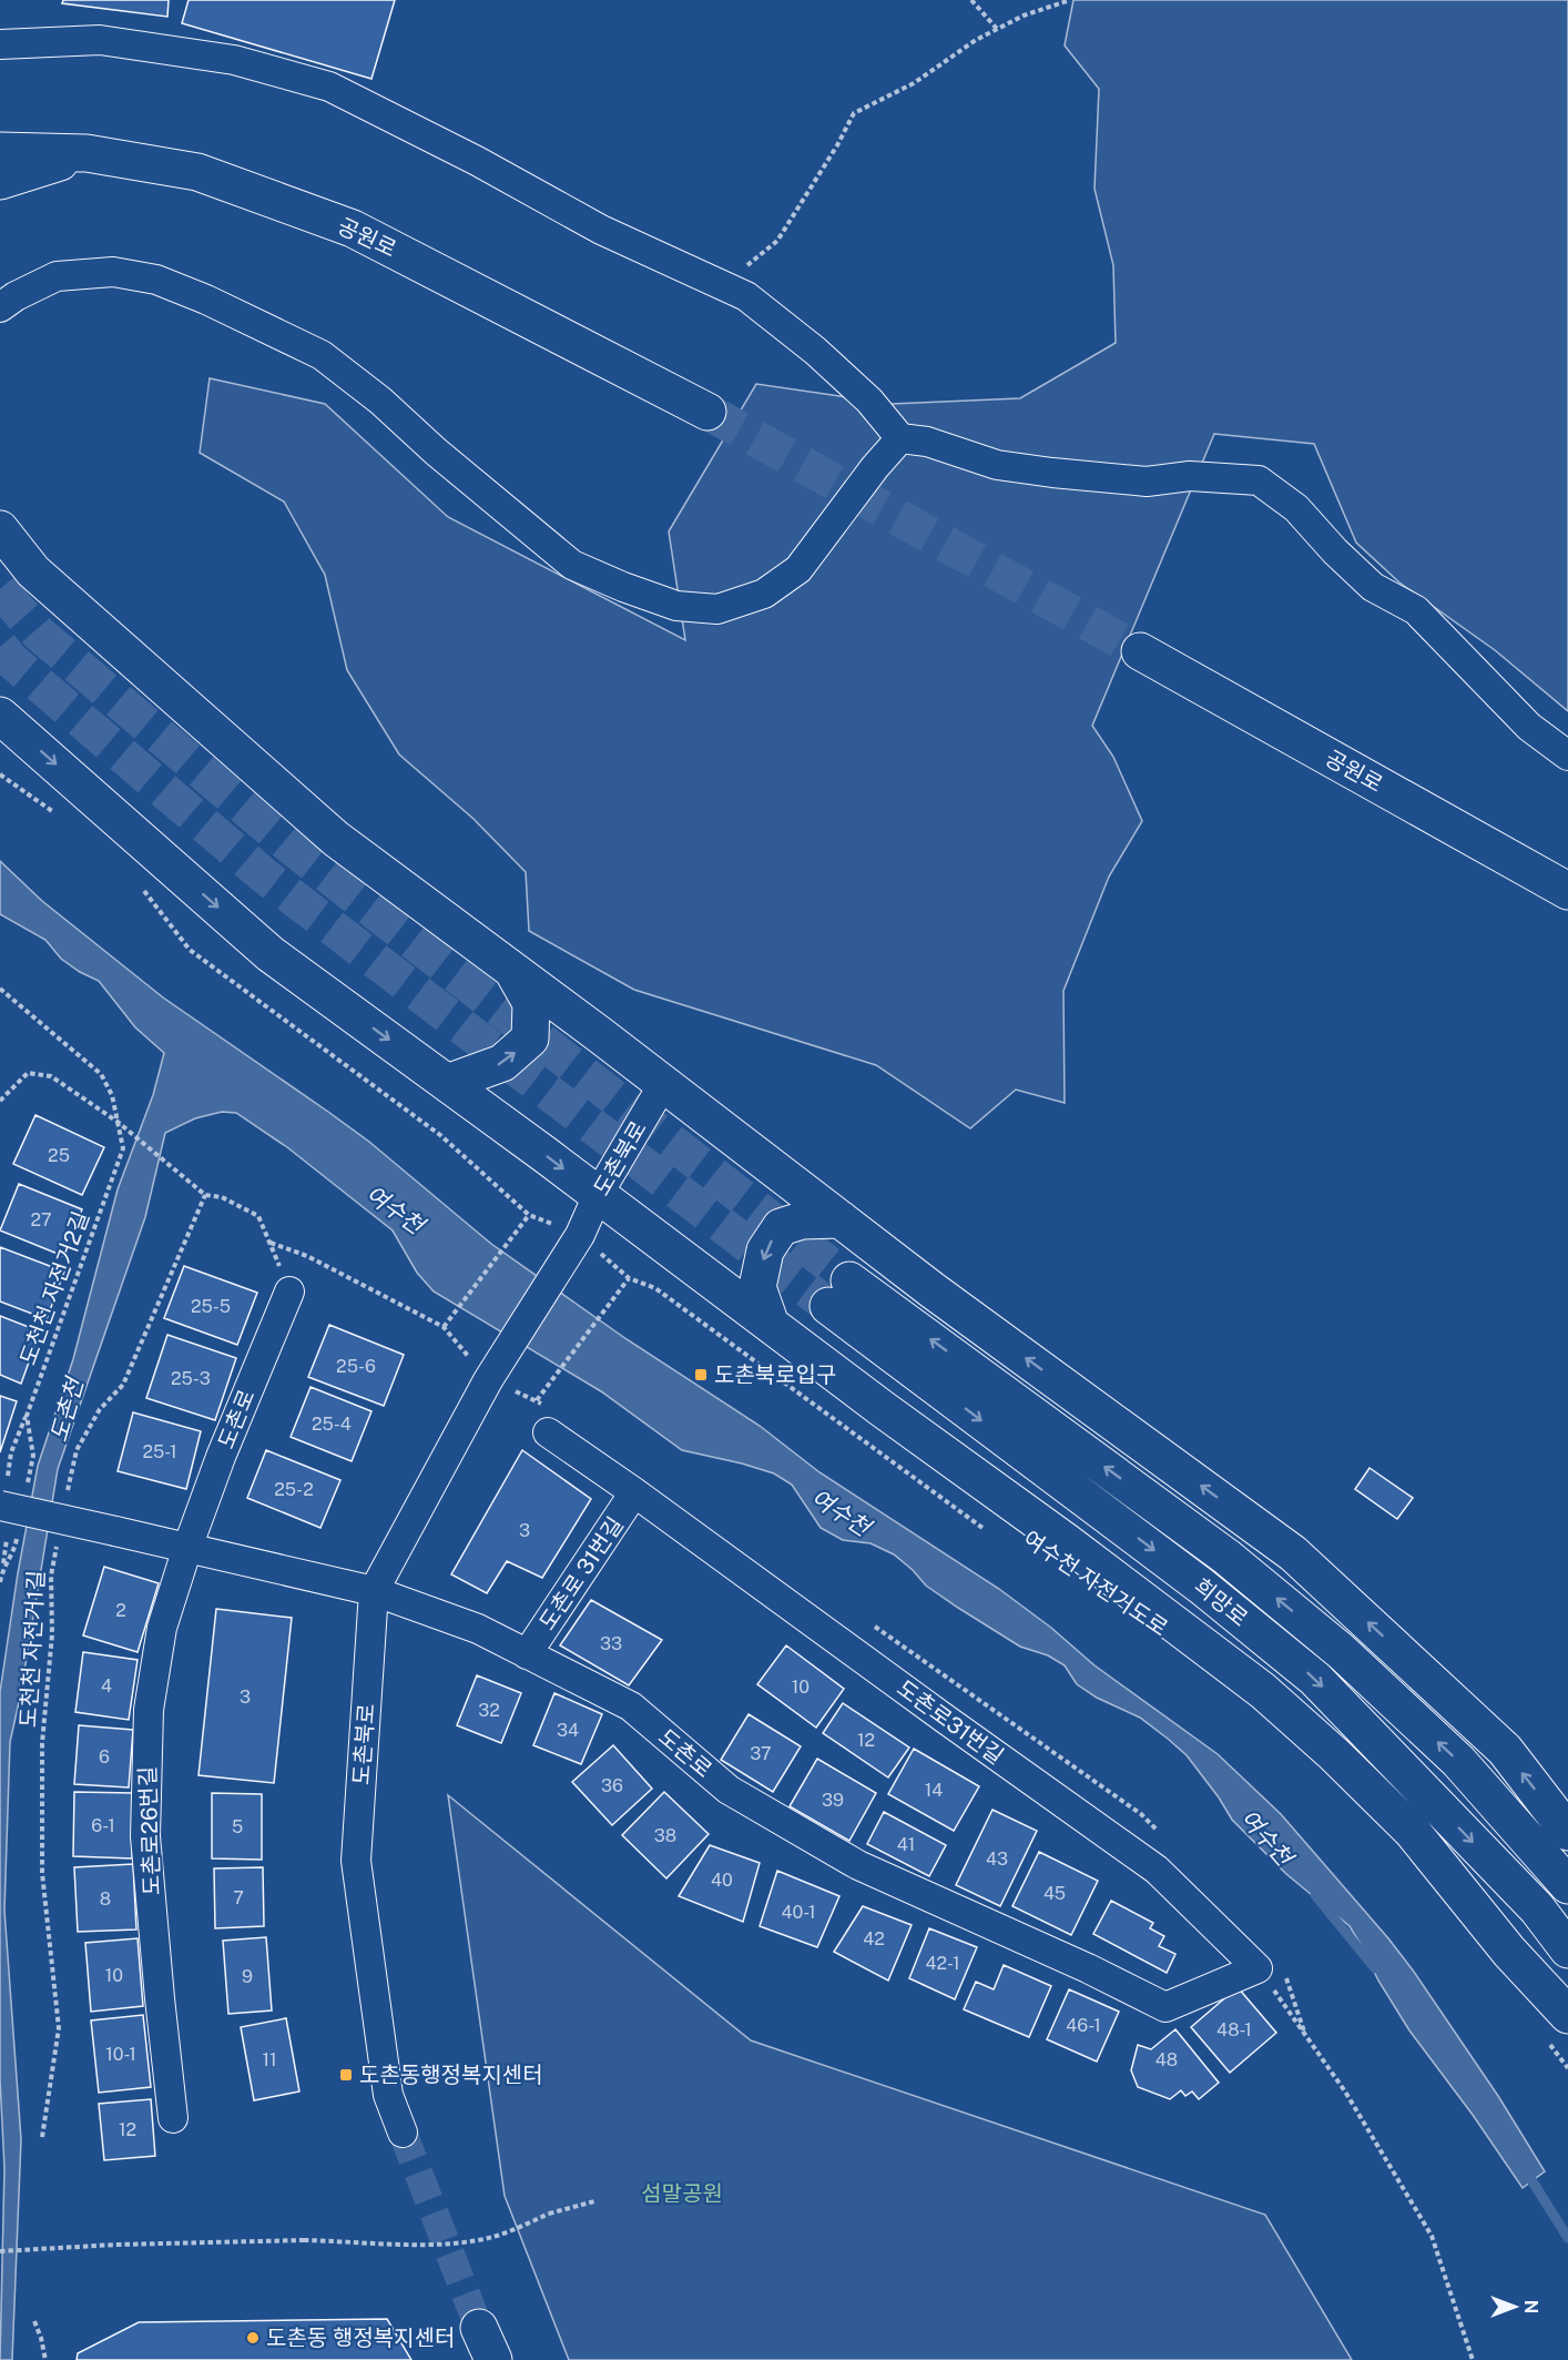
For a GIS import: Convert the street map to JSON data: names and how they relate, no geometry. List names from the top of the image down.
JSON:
{
  "streets": {
    "main road": ["공원로", "희망로"],
    "street": [
      "도촌북로",
      "도촌로",
      "도촌로 31번길",
      "도촌로31번길",
      "도촌로26번길"
    ],
    "path": ["도천천 자전거2길", "도천천 자전거1길"]
  },
  "crossings": [
    ["도촌북로", "도촌로"],
    ["도천천 자전거2길", "도촌로"],
    ["도촌로", "도촌로 31번길"],
    ["도촌로", "도촌로31번길"],
    ["도촌로", "도촌로26번길"],
    ["도촌로 31번길", "도촌로31번길"]
  ],
  "water": ["여수천", "도촌천"],
  "parks": ["섬말공원"],
  "places": {
    "transit": ["도촌북로입구", "도촌동행정복지센터"],
    "other": ["도촌동 행정복지센터"]
  },
  "house_numbers": [
    "25",
    "27",
    "25-5",
    "25-6",
    "25-3",
    "25-4",
    "25-1",
    "25-2",
    "3",
    "2",
    "33",
    "4",
    "10",
    "3",
    "32",
    "34",
    "12",
    "37",
    "6",
    "36",
    "14",
    "39",
    "6-1",
    "5",
    "38",
    "41",
    "43",
    "40",
    "45",
    "7",
    "8",
    "40-1",
    "42",
    "42-1",
    "10",
    "9",
    "46-1",
    "48-1",
    "10-1",
    "11",
    "48",
    "12"
  ],
  "north": "right"
}
